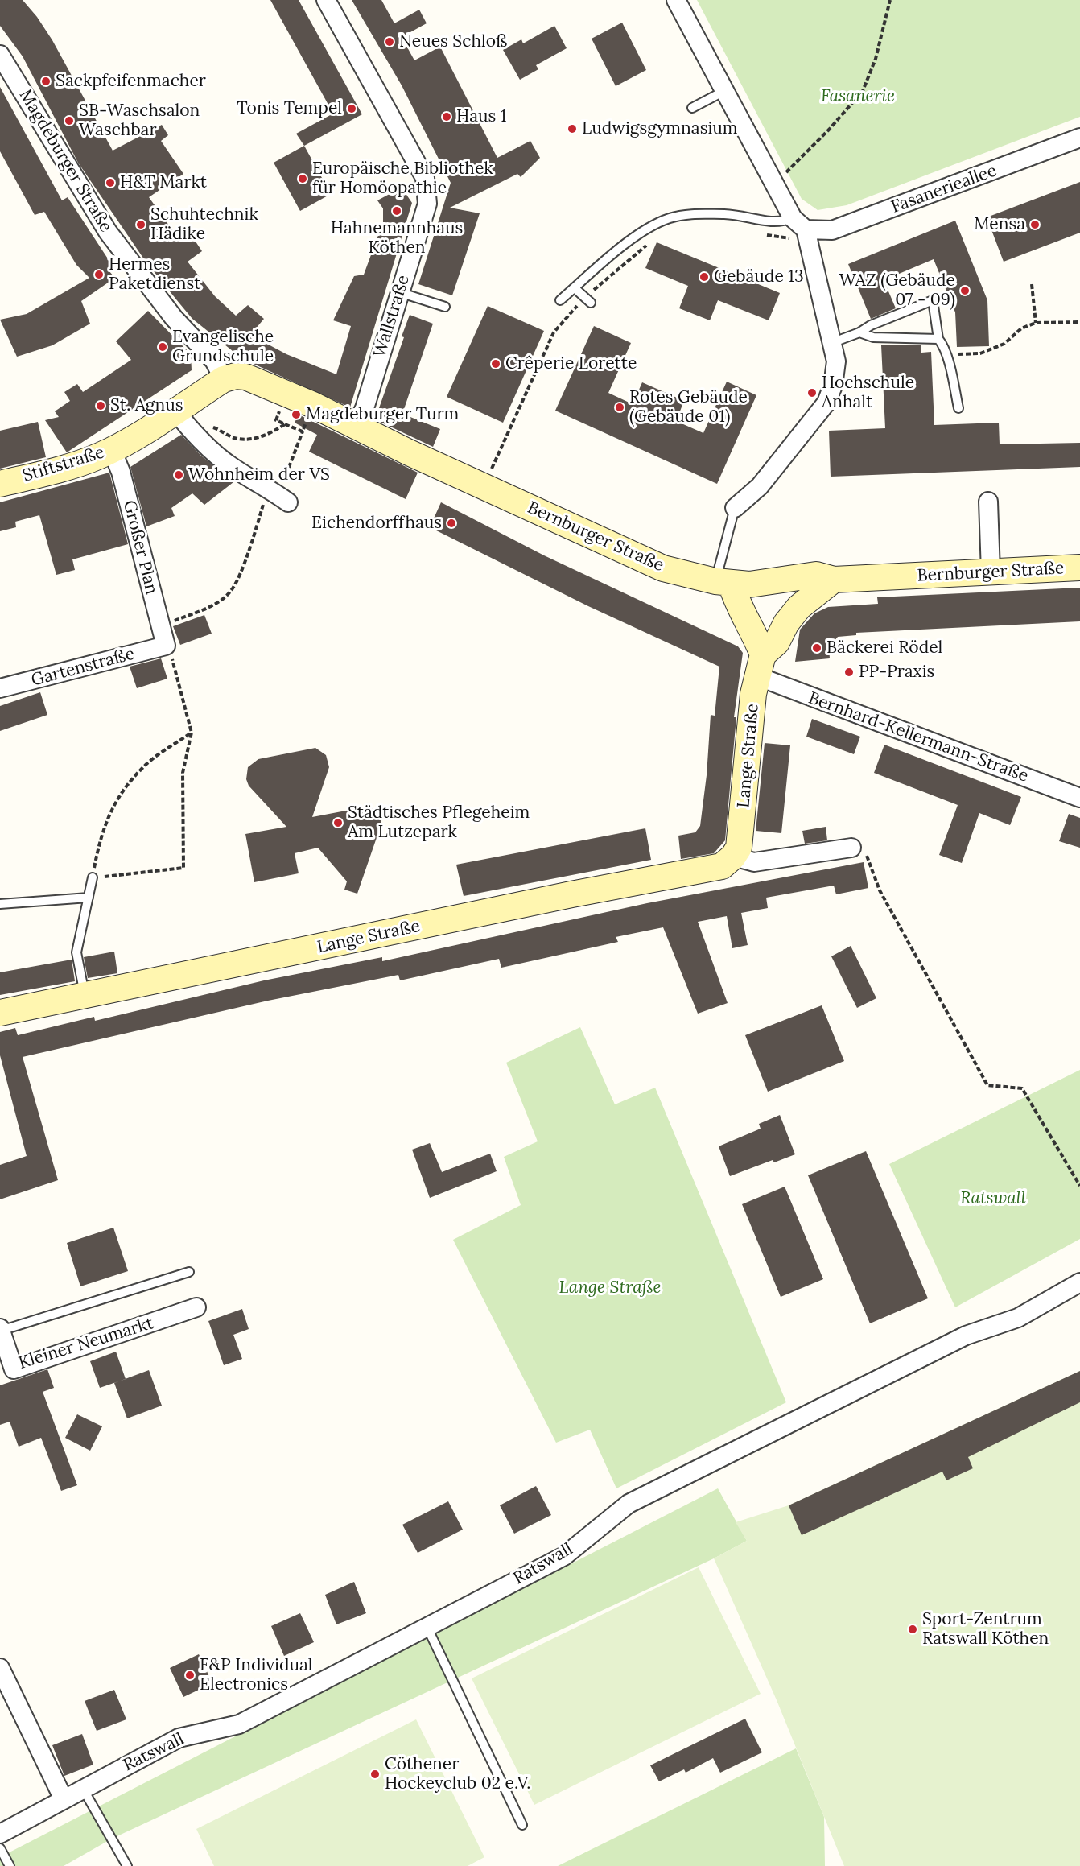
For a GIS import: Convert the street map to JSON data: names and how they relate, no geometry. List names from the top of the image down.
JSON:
{
  "streets": {
    "main road": ["Stiftstraße", "Bernburger Straße", "Lange Straße"],
    "street": [
      "Magdeburger Straße",
      "Fasanerieallee",
      "Wallstraße",
      "Großer Plan",
      "Gartenstraße",
      "Bernhard-Kellermann-Straße",
      "Kleiner Neumarkt",
      "Ratswall"
    ]
  },
  "crossings": [
    ["Magdeburger Straße", "Stiftstraße"],
    ["Wallstraße", "Bernburger Straße"],
    ["Stiftstraße", "Großer Plan"],
    ["Großer Plan", "Gartenstraße"],
    ["Bernhard-Kellermann-Straße", "Lange Straße"]
  ],
  "parks": ["Fasanerie", "Ratswall", "Lange Straße"],
  "places": [
    "Neues Schloß",
    "Sackpfeifenmacher",
    "Tonis Tempel",
    "Haus 1",
    "SB-Waschsalon Waschbar",
    "Ludwigsgymnasium",
    "Europäische Bibliothek für Homöopathie",
    "H&T Markt",
    "Hahnemannhaus Köthen",
    "Schuhtechnik Hädike",
    "Mensa",
    "Hermes Paketdienst",
    "Gebäude 13",
    "WAZ (Gebäude 07 - 09)",
    "Evangelische Grundschule",
    "Crêperie Lorette",
    "Hochschule Anhalt",
    "St. Agnus",
    "Rotes Gebäude (Gebäude 01)",
    "Magdeburger Turm",
    "Wohnheim der VS",
    "Eichendorffhaus",
    "Bäckerei Rödel",
    "PP-Praxis",
    "Städtisches Pflegeheim Am Lutzepark",
    "Sport-Zentrum Ratswall Köthen",
    "F&P Individual Electronics",
    "Cöthener Hockeyclub 02 e.V."
  ]
}
